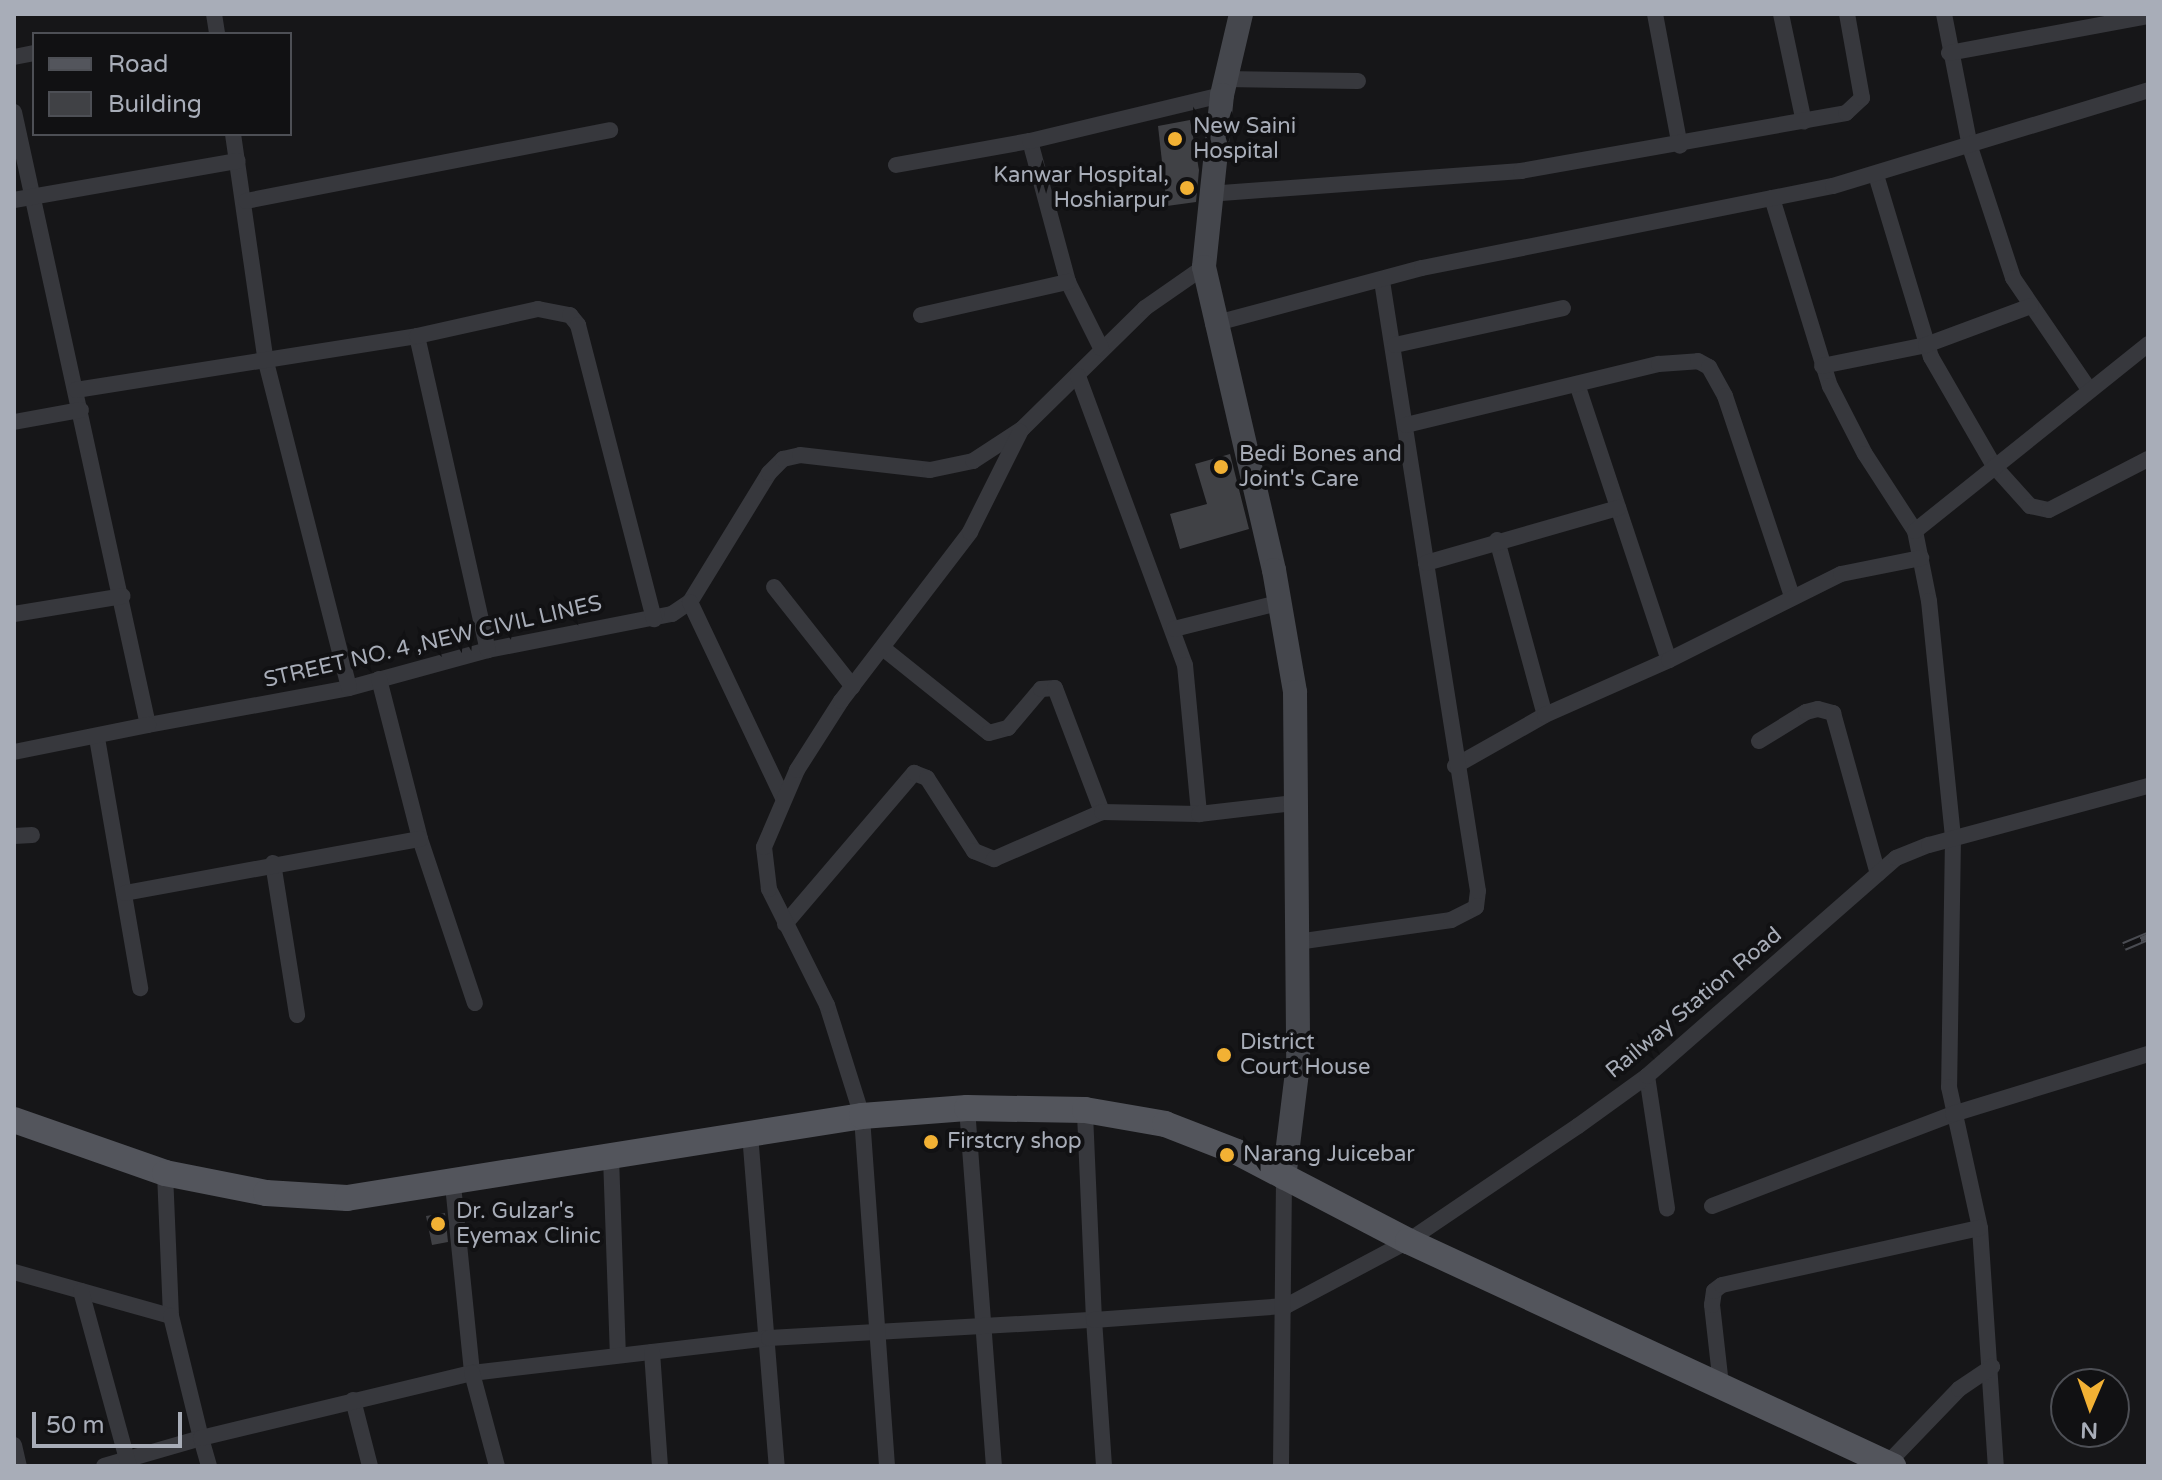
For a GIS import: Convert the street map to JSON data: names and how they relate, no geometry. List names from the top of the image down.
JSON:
{
  "streets": {
    "street": ["STREET NO. 4 ,NEW CIVIL LINES", "Railway Station Road"]
  },
  "places": [
    "New Saini Hospital",
    "Kanwar Hospital, Hoshiarpur",
    "Bedi Bones and Joint's Care",
    "District Court House",
    "Firstcry shop",
    "Narang Juicebar",
    "Dr. Gulzar's Eyemax Clinic"
  ],
  "legend": ["Road", "Building"],
  "scale_bar": "50 m",
  "north": "bottom"
}
